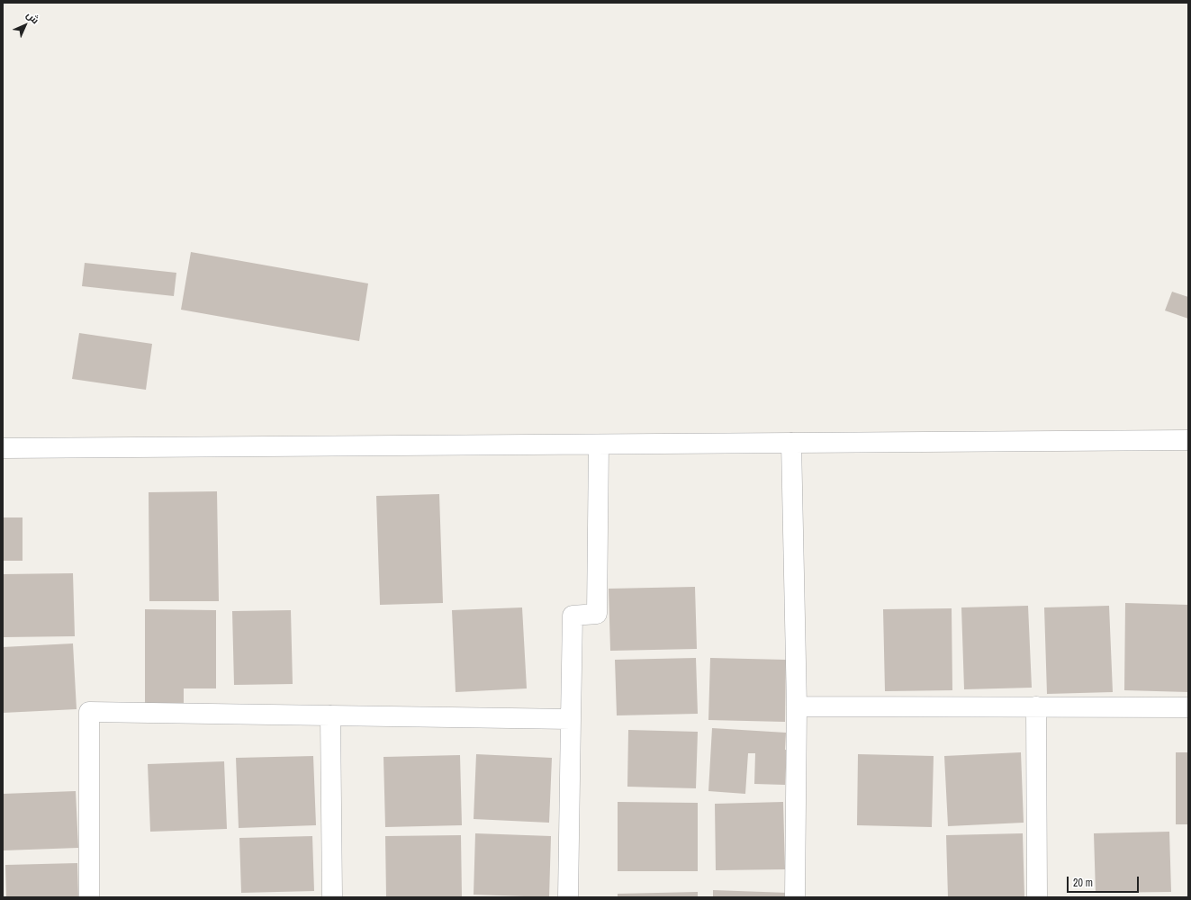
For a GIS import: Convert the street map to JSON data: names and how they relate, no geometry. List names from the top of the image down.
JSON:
{
  "scale_bar": "20 m",
  "north": "top right"
}
